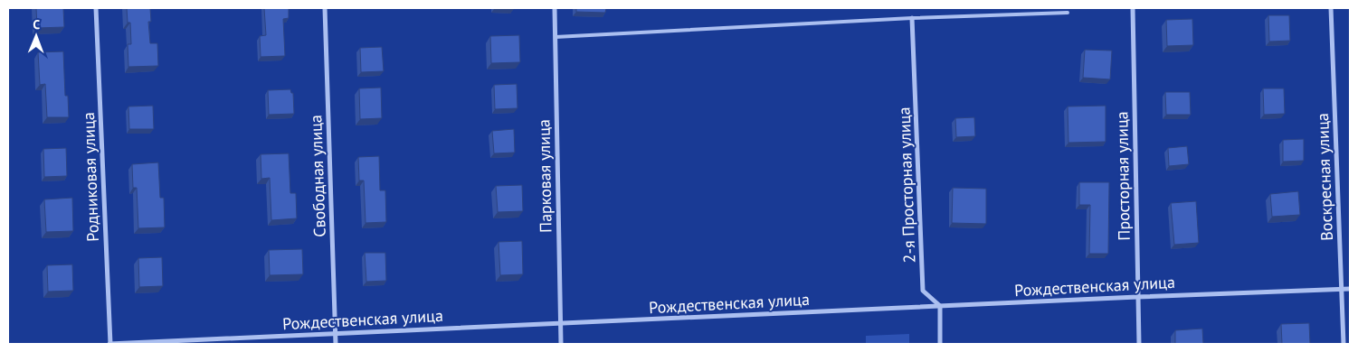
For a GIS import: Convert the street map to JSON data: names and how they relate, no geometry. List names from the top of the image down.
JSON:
{
  "streets": {
    "street": [
      "Свободная улица",
      "Парковая улица",
      "Просторная улица",
      "Родниковая улица",
      "Воскресная улица",
      "2-я Просторная улица",
      "Рождественская улица"
    ]
  },
  "crossings": [
    ["Свободная улица", "Рождественская улица"],
    ["Парковая улица", "Рождественская улица"],
    ["Просторная улица", "Рождественская улица"],
    ["Родниковая улица", "Рождественская улица"],
    ["Воскресная улица", "Рождественская улица"],
    ["2-я Просторная улица", "Рождественская улица"]
  ],
  "north": "top"
}
